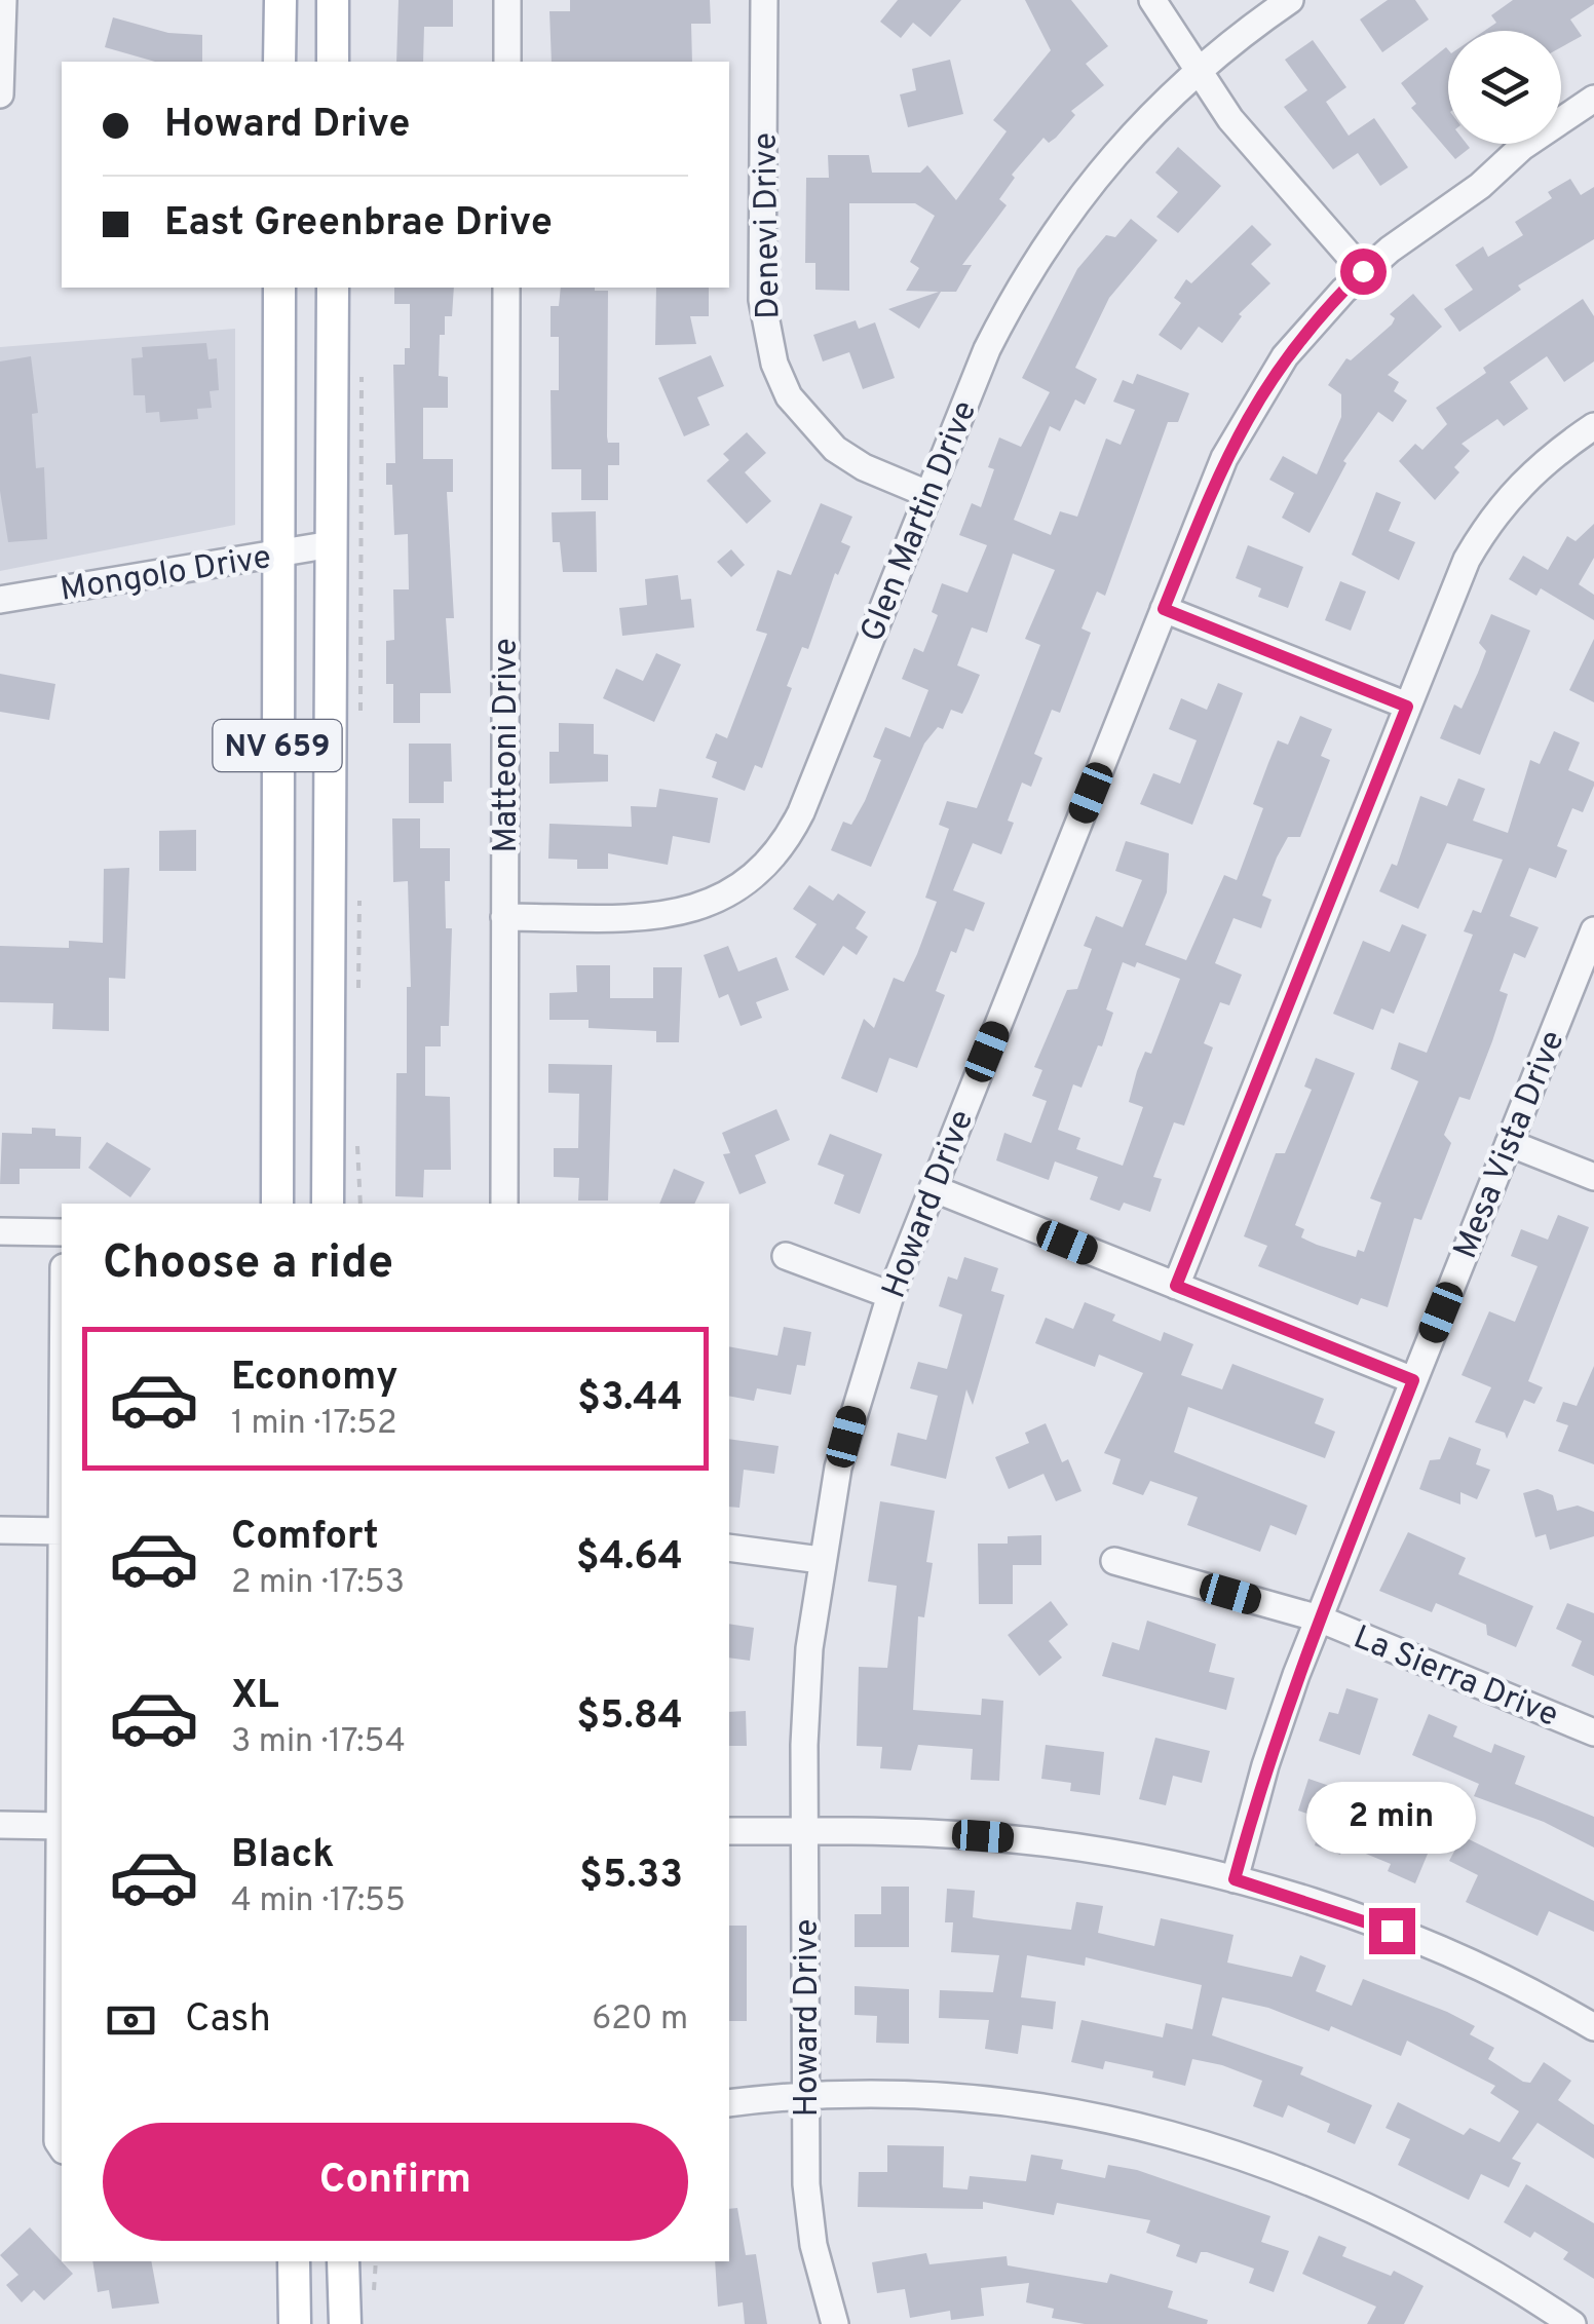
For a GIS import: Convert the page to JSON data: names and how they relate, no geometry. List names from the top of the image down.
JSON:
{
  "streets": {
    "main road": ["NV 659"],
    "street": [
      "Denevi Drive",
      "Glen Martin Drive",
      "Mongolo Drive",
      "Matteoni Drive",
      "Mesa Vista Drive",
      "Howard Drive",
      "La Sierra Drive"
    ]
  },
  "crossings": [
    ["Denevi Drive", "Glen Martin Drive"],
    ["Glen Martin Drive", "Matteoni Drive"],
    ["Mongolo Drive", "NV 659"],
    ["Mesa Vista Drive", "La Sierra Drive"]
  ],
  "page": {
    "banner": ["Howard Drive", "East Greenbrae Drive"],
    "heading": "Choose a ride",
    "list": [
      {
        "name": "Economy",
        "note": "1 min · 17:52",
        "value": "$3.44"
      },
      {
        "name": "Comfort",
        "note": "2 min · 17:53",
        "value": "$4.64"
      },
      {
        "name": "XL",
        "note": "3 min · 17:54",
        "value": "$5.84"
      },
      {
        "name": "Black",
        "note": "4 min · 17:55",
        "value": "$5.33"
      }
    ],
    "bubble": "2 min",
    "pay": ["Cash", "620 m"],
    "buttons": "Confirm"
  }
}
